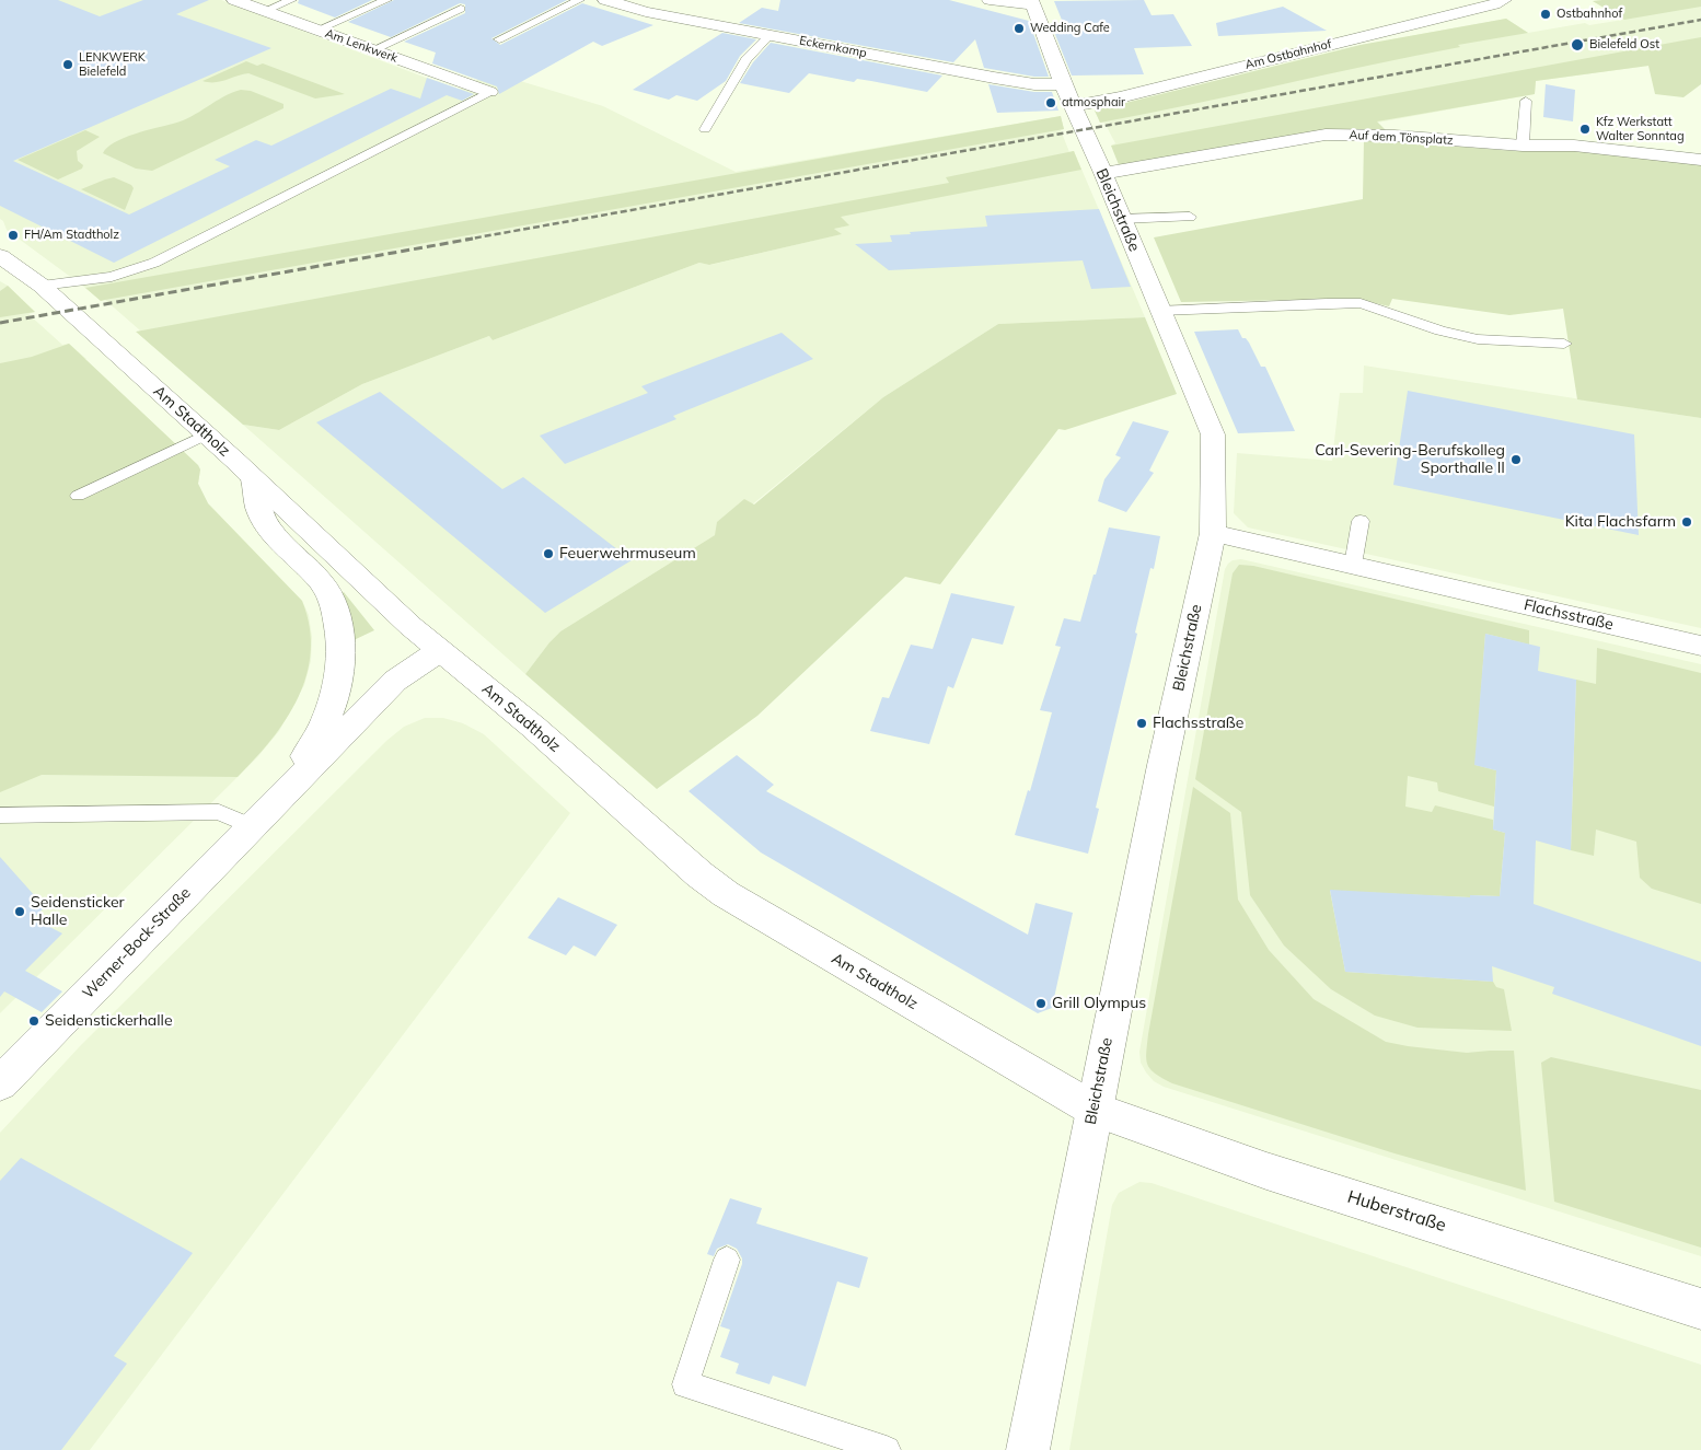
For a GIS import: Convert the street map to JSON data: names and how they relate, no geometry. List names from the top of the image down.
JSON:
{
  "streets": {
    "street": [
      "Am Lenkwerk",
      "Eckernkamp",
      "Am Ostbahnhof",
      "Auf dem Tönsplatz",
      "Bleichstraße",
      "Am Stadtholz",
      "Flachsstraße",
      "Werner-Bock-Straße",
      "Huberstraße"
    ]
  },
  "crossings": [
    ["Eckernkamp", "Bleichstraße"],
    ["Am Ostbahnhof", "Bleichstraße"],
    ["Auf dem Tönsplatz", "Bleichstraße"],
    ["Bleichstraße", "Am Stadtholz"],
    ["Bleichstraße", "Flachsstraße"],
    ["Bleichstraße", "Huberstraße"],
    ["Am Stadtholz", "Werner-Bock-Straße"],
    ["Am Stadtholz", "Huberstraße"]
  ],
  "places": [
    "Ostbahnhof",
    "Wedding Cafe",
    "Bielefeld Ost",
    "LENKWERK Bielefeld",
    "atmosphair",
    "Kfz Werkstatt Walter Sonntag",
    "FH/Am Stadtholz",
    "Carl-Severing-Berufskolleg Sporthalle II",
    "Kita Flachsfarm",
    "Feuerwehrmuseum",
    "Flachsstraße",
    "Seidensticker Halle",
    "Grill Olympus",
    "Seidenstickerhalle"
  ]
}
